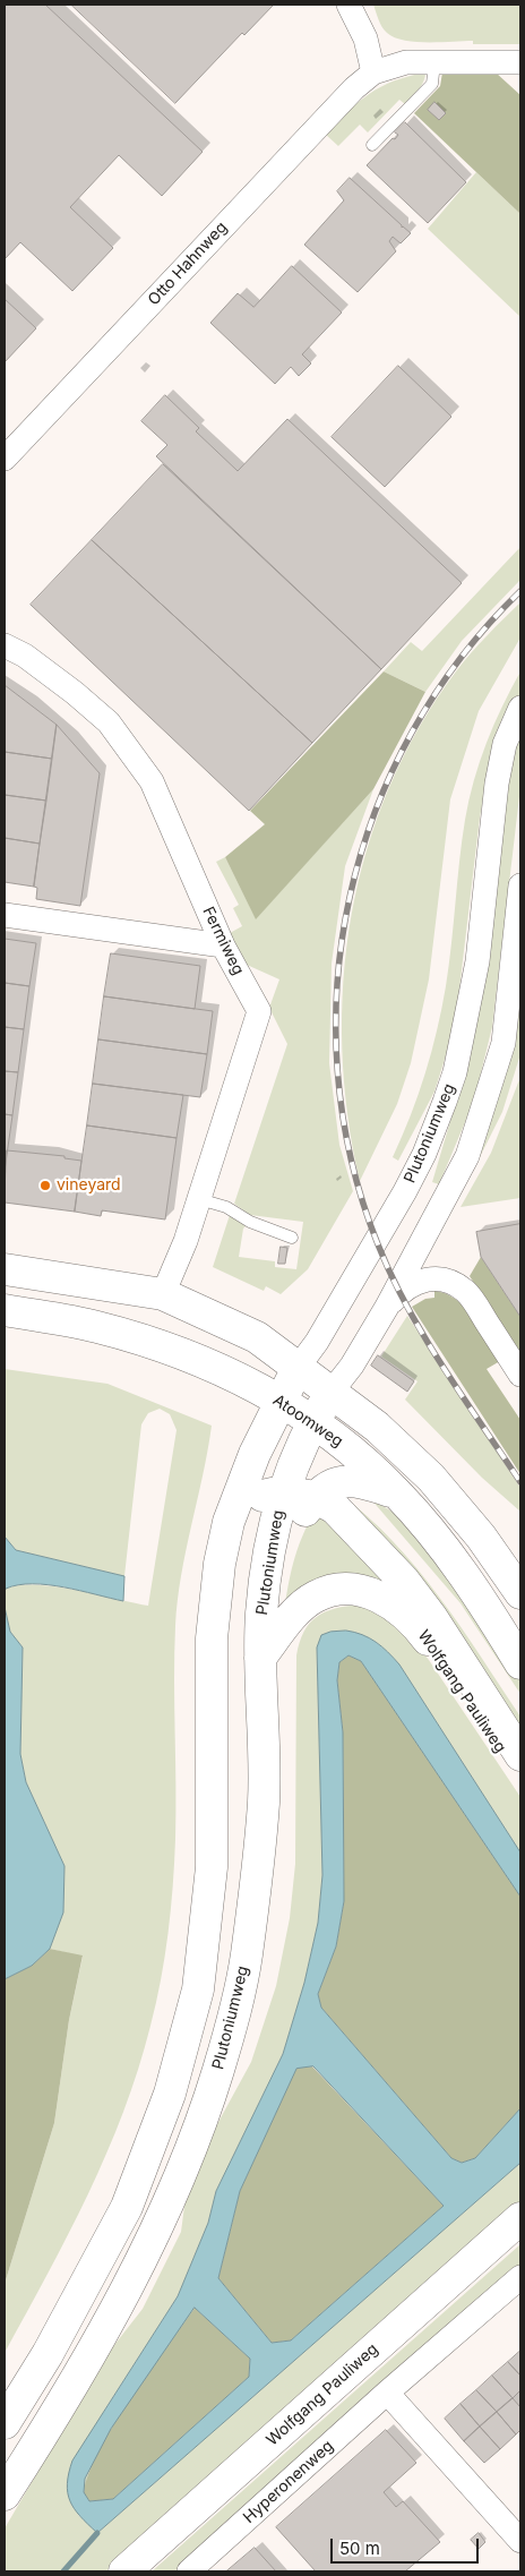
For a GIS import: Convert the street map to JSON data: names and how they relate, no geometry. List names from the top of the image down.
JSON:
{
  "streets": {
    "main road": ["Plutoniumweg", "Atoomweg", "Wolfgang Pauliweg"],
    "street": ["Otto Hahnweg", "Fermiweg", "Hyperonenweg"]
  },
  "crossings": [
    ["Plutoniumweg", "Atoomweg"],
    ["Plutoniumweg", "Wolfgang Pauliweg"]
  ],
  "places": ["vineyard"],
  "scale_bar": "50 m"
}
